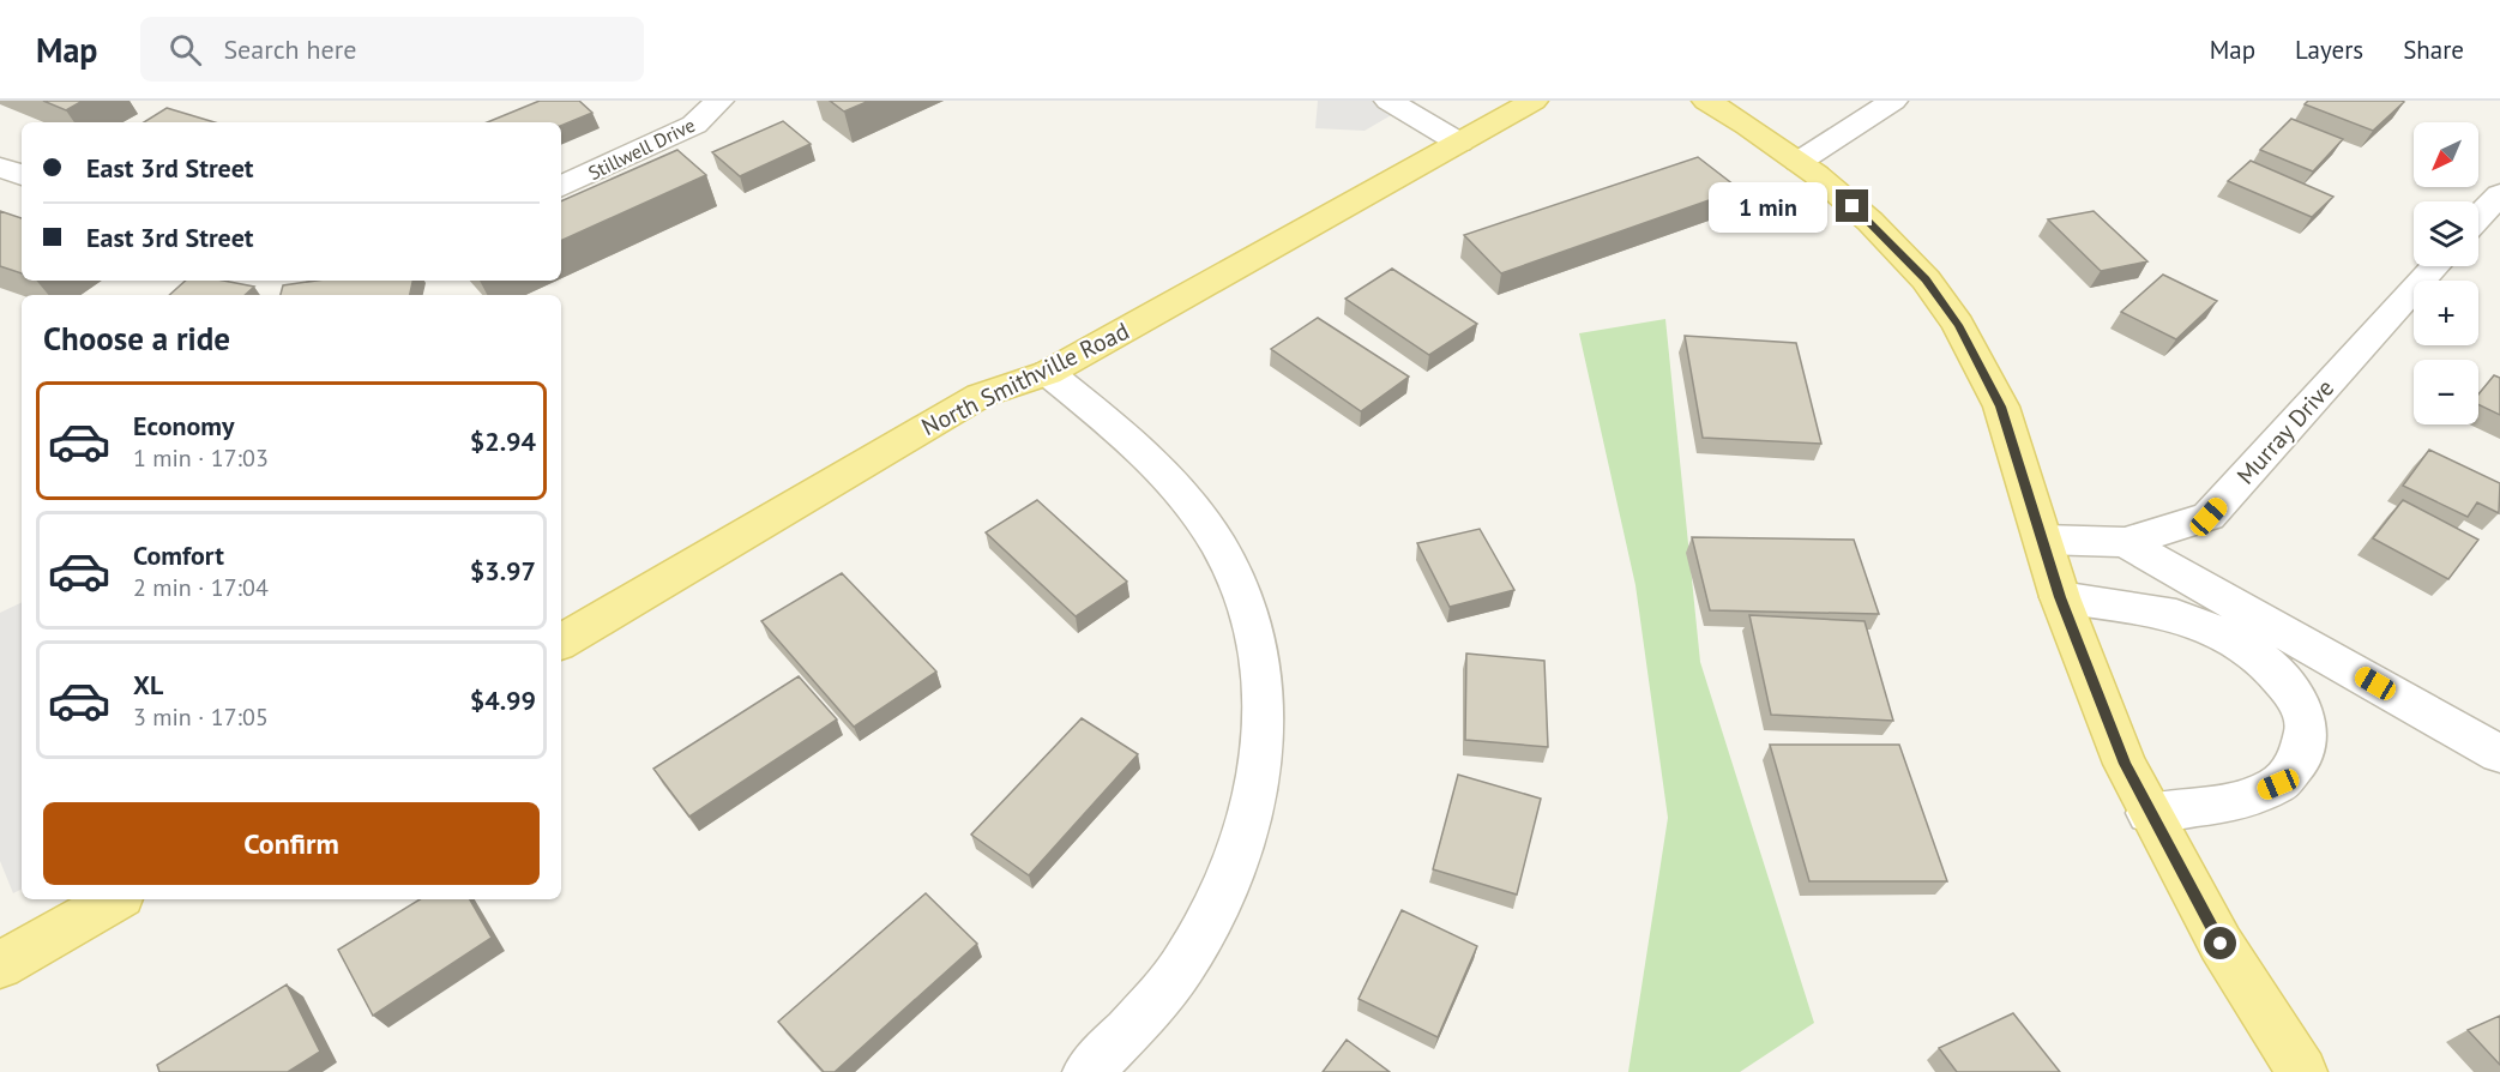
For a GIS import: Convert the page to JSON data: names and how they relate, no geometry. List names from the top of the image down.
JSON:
{
  "streets": {
    "main road": ["North Smithville Road"],
    "street": ["Stillwell Drive", "Murray Drive"]
  },
  "north": "bottom left",
  "page": {
    "header": "Map",
    "search": "Search here",
    "nav": ["Map", "Layers", "Share"],
    "map_buttons": ["+", "−"],
    "banner": ["East 3rd Street", "East 3rd Street"],
    "bubble": "1 min",
    "heading": "Choose a ride",
    "list": [
      {
        "name": "Economy",
        "note": "1 min · 17:03",
        "value": "$2.94"
      },
      {
        "name": "Comfort",
        "note": "2 min · 17:04",
        "value": "$3.97"
      },
      {
        "name": "XL",
        "note": "3 min · 17:05",
        "value": "$4.99"
      }
    ],
    "buttons": "Confirm"
  }
}
